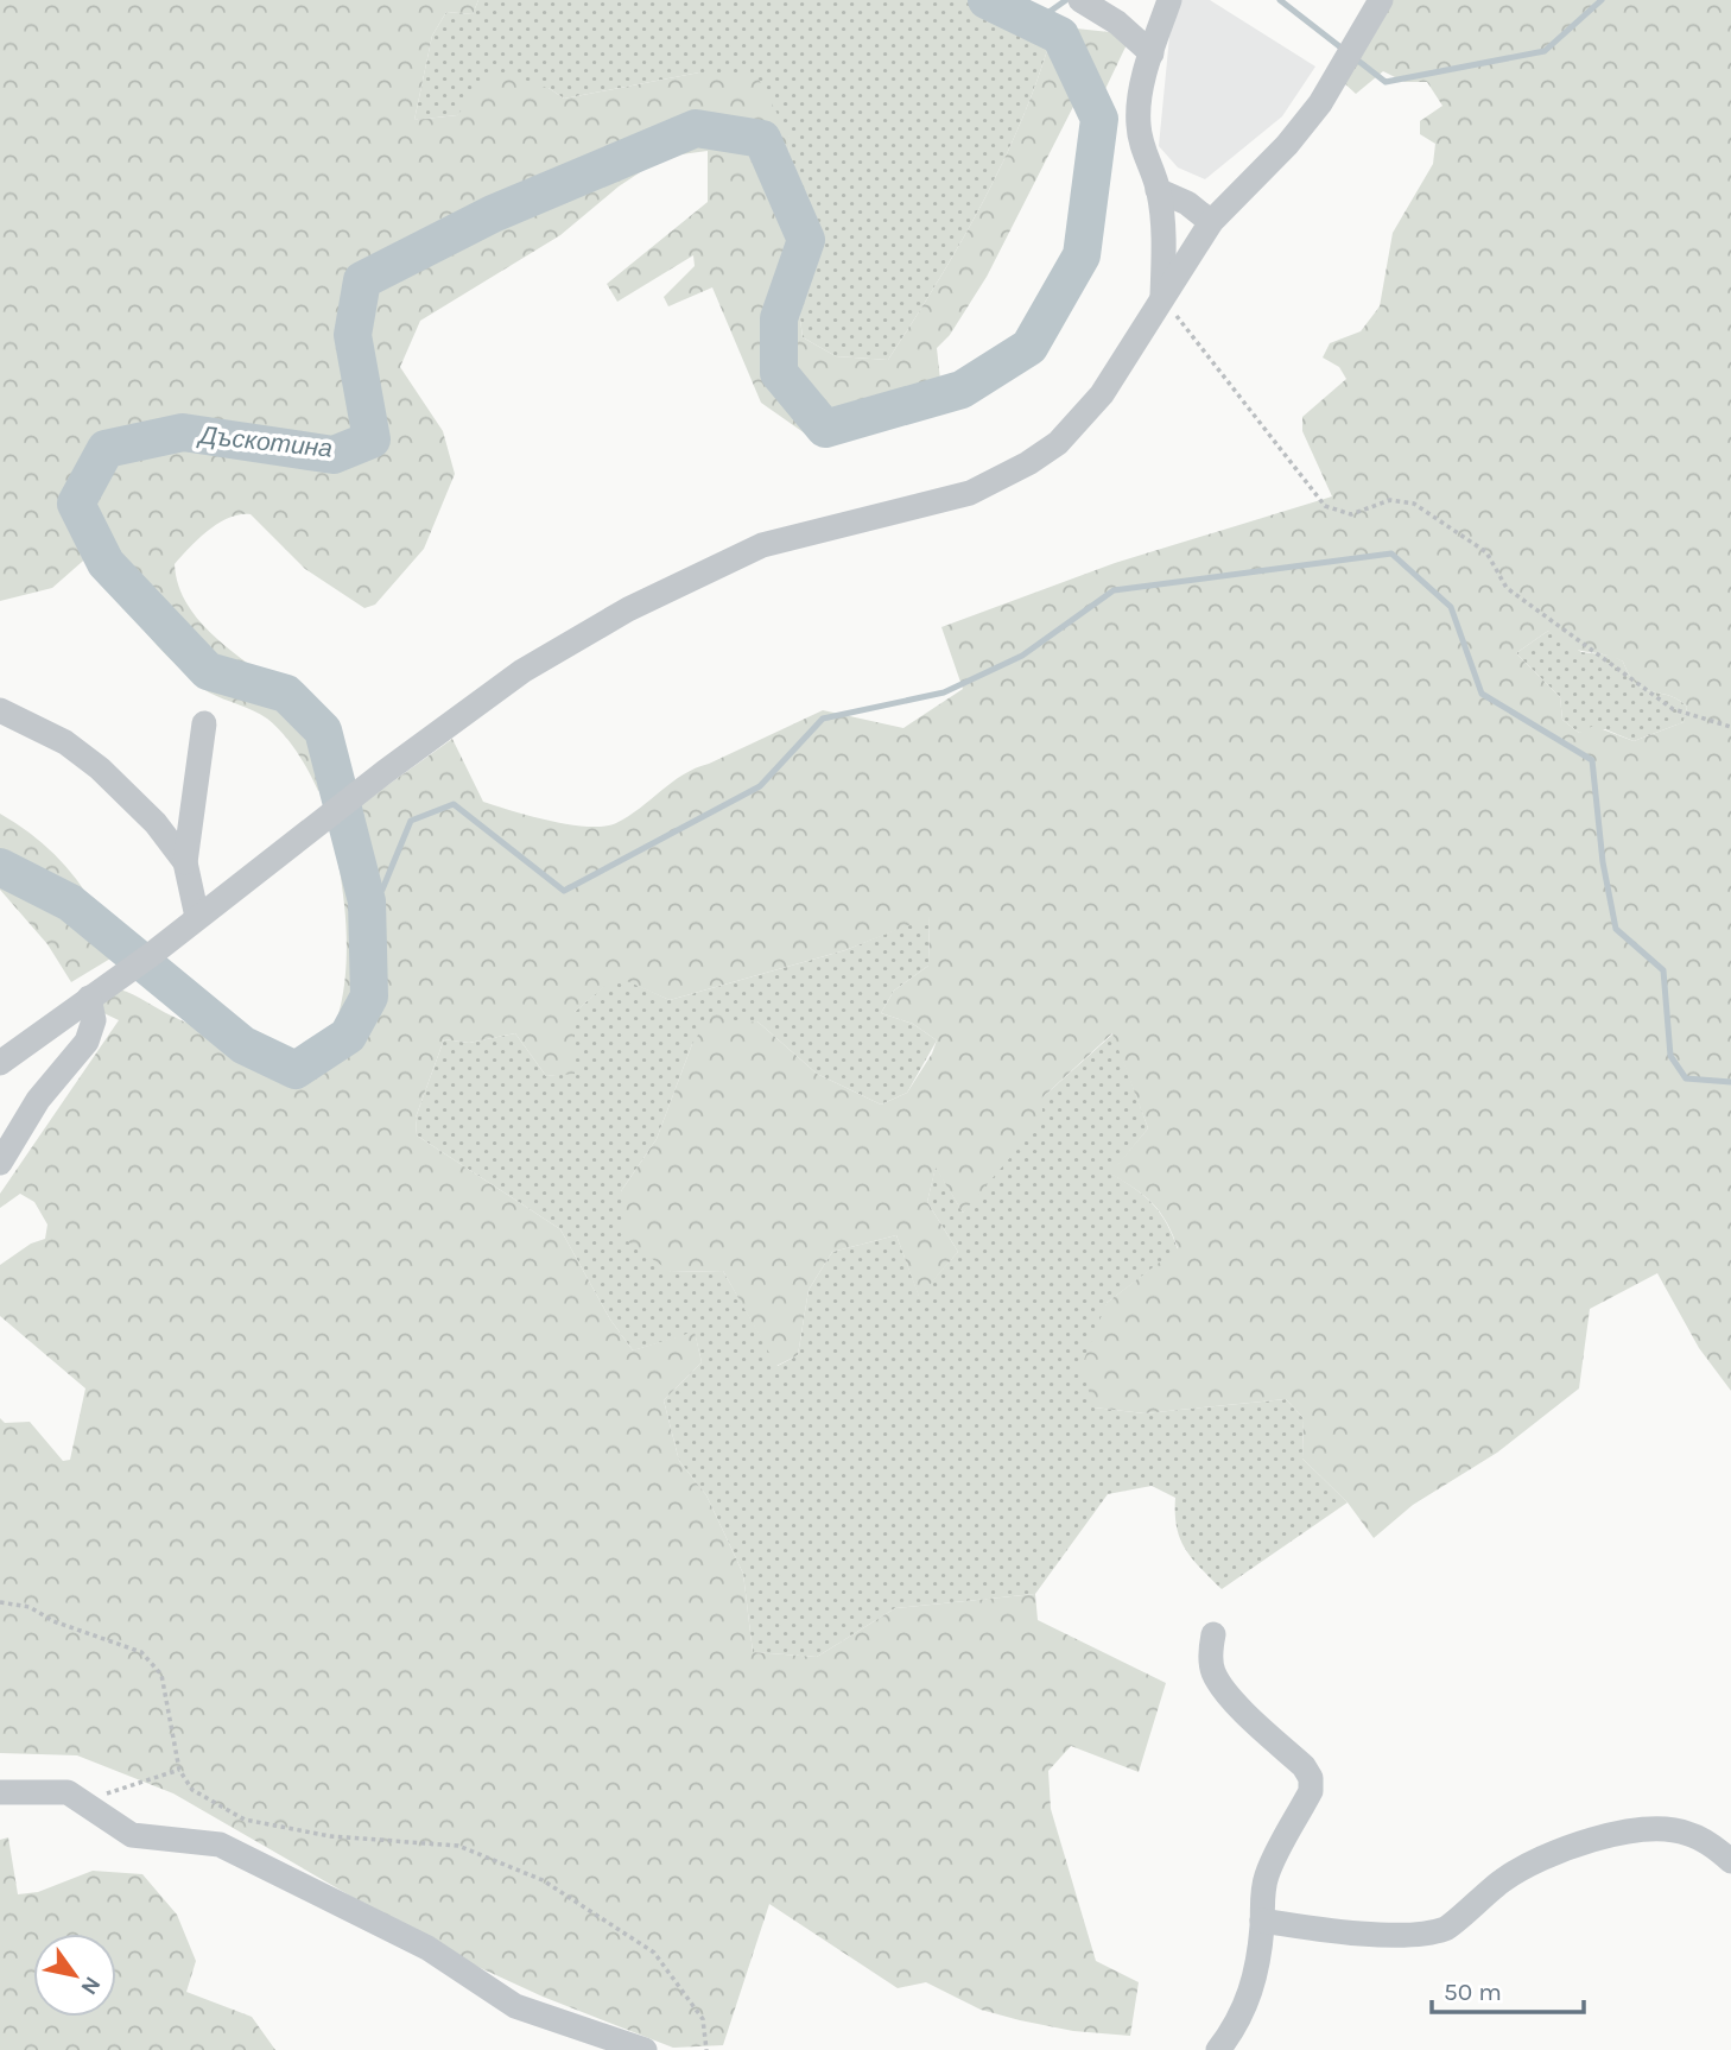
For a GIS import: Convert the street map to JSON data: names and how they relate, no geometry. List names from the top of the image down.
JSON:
{
  "water": ["Дъскотина"],
  "scale_bar": "50 m",
  "north": "bottom right"
}
